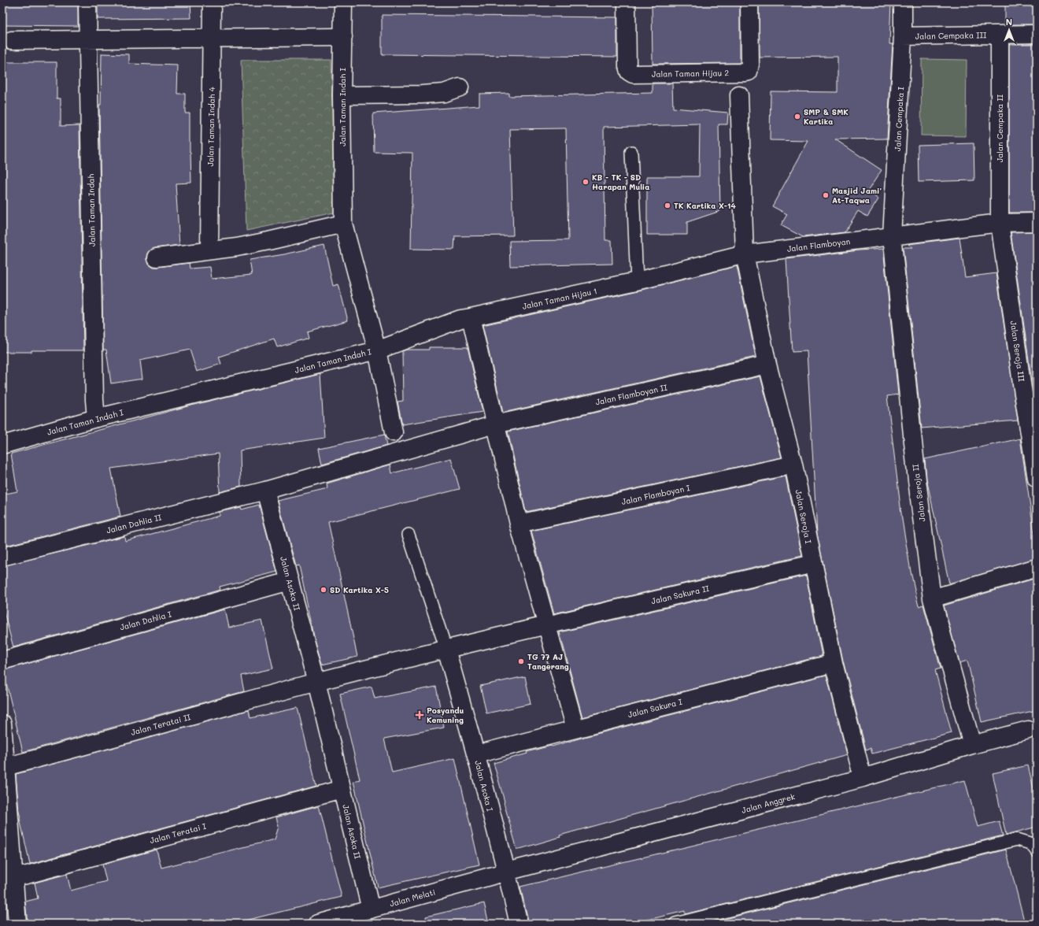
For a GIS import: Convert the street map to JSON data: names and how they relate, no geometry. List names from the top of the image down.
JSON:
{
  "streets": {
    "street": [
      "Jalan Cempaka III",
      "Jalan Taman Hijau 2",
      "Jalan Taman Indah I",
      "Jalan Cempaka I",
      "Jalan Taman Indah 4",
      "Jalan Cempaka II",
      "Jalan Taman Indah",
      "Jalan Flamboyan",
      "Jalan Taman Hijau 1",
      "Jalan Seroja III",
      "Jalan Flamboyan II",
      "Jalan Seroja II",
      "Jalan Flamboyan I",
      "Jalan Seroja I",
      "Jalan Dahlia II",
      "Jalan Asoka II",
      "Jalan Sakura II",
      "Jalan Dahlia I",
      "Jalan Sakura I",
      "Jalan Teratai II",
      "Jalan Asoka I",
      "Jalan Anggrek",
      "Jalan Teratai I",
      "Jalan Melati"
    ]
  },
  "crossings": [
    ["Jalan Cempaka III", "Jalan Cempaka I"],
    ["Jalan Cempaka III", "Jalan Cempaka II"],
    ["Jalan Taman Indah I", "Jalan Taman Indah"],
    ["Jalan Taman Indah I", "Jalan Taman Hijau 1"],
    ["Jalan Cempaka I", "Jalan Flamboyan"],
    ["Jalan Cempaka I", "Jalan Seroja II"],
    ["Jalan Cempaka II", "Jalan Seroja III"],
    ["Jalan Flamboyan", "Jalan Taman Hijau 1"],
    ["Jalan Flamboyan", "Jalan Seroja II"],
    ["Jalan Flamboyan", "Jalan Seroja I"],
    ["Jalan Taman Hijau 1", "Jalan Seroja I"],
    ["Jalan Flamboyan II", "Jalan Seroja I"],
    ["Jalan Seroja II", "Jalan Anggrek"],
    ["Jalan Flamboyan I", "Jalan Seroja I"],
    ["Jalan Seroja I", "Jalan Sakura II"],
    ["Jalan Seroja I", "Jalan Sakura I"],
    ["Jalan Seroja I", "Jalan Anggrek"],
    ["Jalan Dahlia II", "Jalan Asoka II"],
    ["Jalan Asoka II", "Jalan Dahlia I"],
    ["Jalan Asoka II", "Jalan Teratai II"],
    ["Jalan Asoka II", "Jalan Teratai I"],
    ["Jalan Asoka II", "Jalan Melati"],
    ["Jalan Sakura I", "Jalan Asoka I"],
    ["Jalan Asoka I", "Jalan Anggrek"],
    ["Jalan Asoka I", "Jalan Melati"],
    ["Jalan Anggrek", "Jalan Melati"]
  ],
  "places": {
    "other": [
      "SMP & SMK Kartika",
      "KB - TK - SD Harapan Mulia",
      "Masjid Jami' At-Taqwa",
      "TK Kartika X-14",
      "SD Kartika X-5",
      "TG 77 AJ Tangerang"
    ],
    "health": ["Posyandu Kemuning"]
  },
  "north": "top"
}
